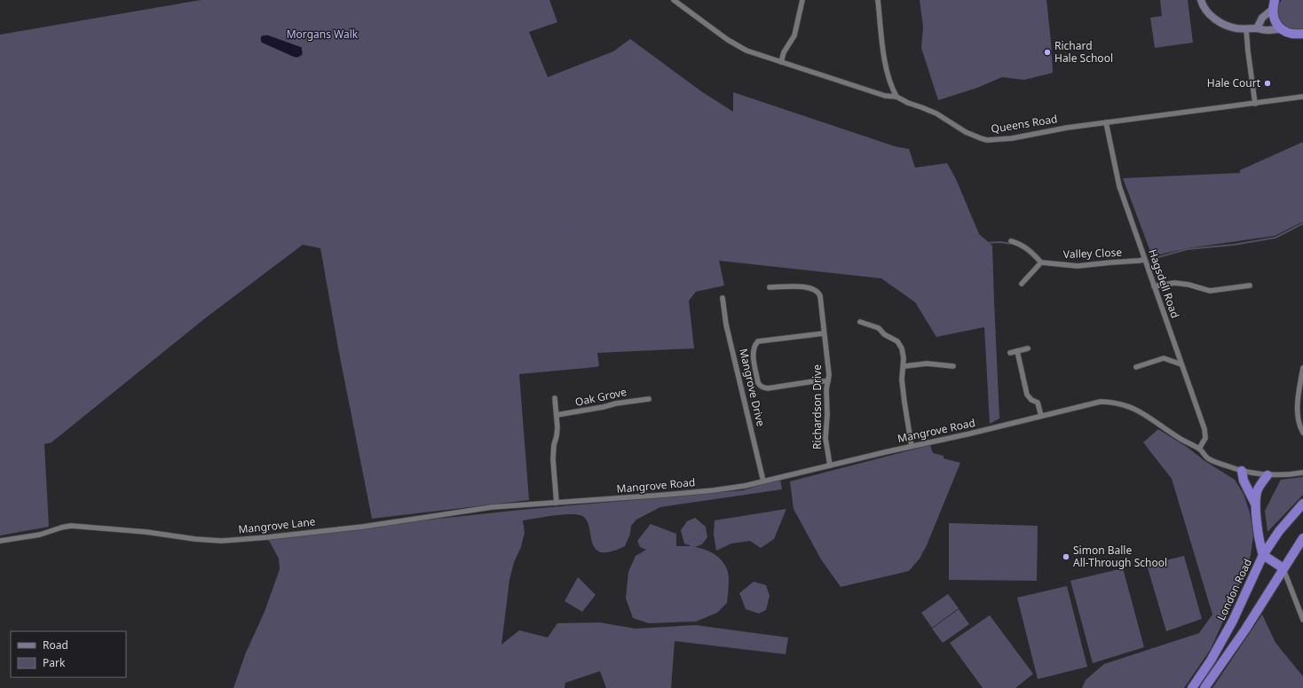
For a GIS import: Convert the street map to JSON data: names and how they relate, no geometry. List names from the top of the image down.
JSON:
{
  "streets": {
    "highway": ["London Road"],
    "street": [
      "Queens Road",
      "Valley Close",
      "Hagsdell Road",
      "Mangrove Drive",
      "Oak Grove",
      "Richardson Drive",
      "Mangrove Road",
      "Mangrove Lane"
    ]
  },
  "crossings": [
    ["Queens Road", "Hagsdell Road"],
    ["Valley Close", "Hagsdell Road"],
    ["Hagsdell Road", "Mangrove Road"],
    ["Mangrove Drive", "Mangrove Road"],
    ["Richardson Drive", "Mangrove Road"],
    ["Mangrove Road", "Mangrove Lane"]
  ],
  "parks": ["Morgans Walk"],
  "places": ["Richard Hale School", "Hale Court", "Simon Balle All-Through School"],
  "legend": ["Road", "Park"]
}
